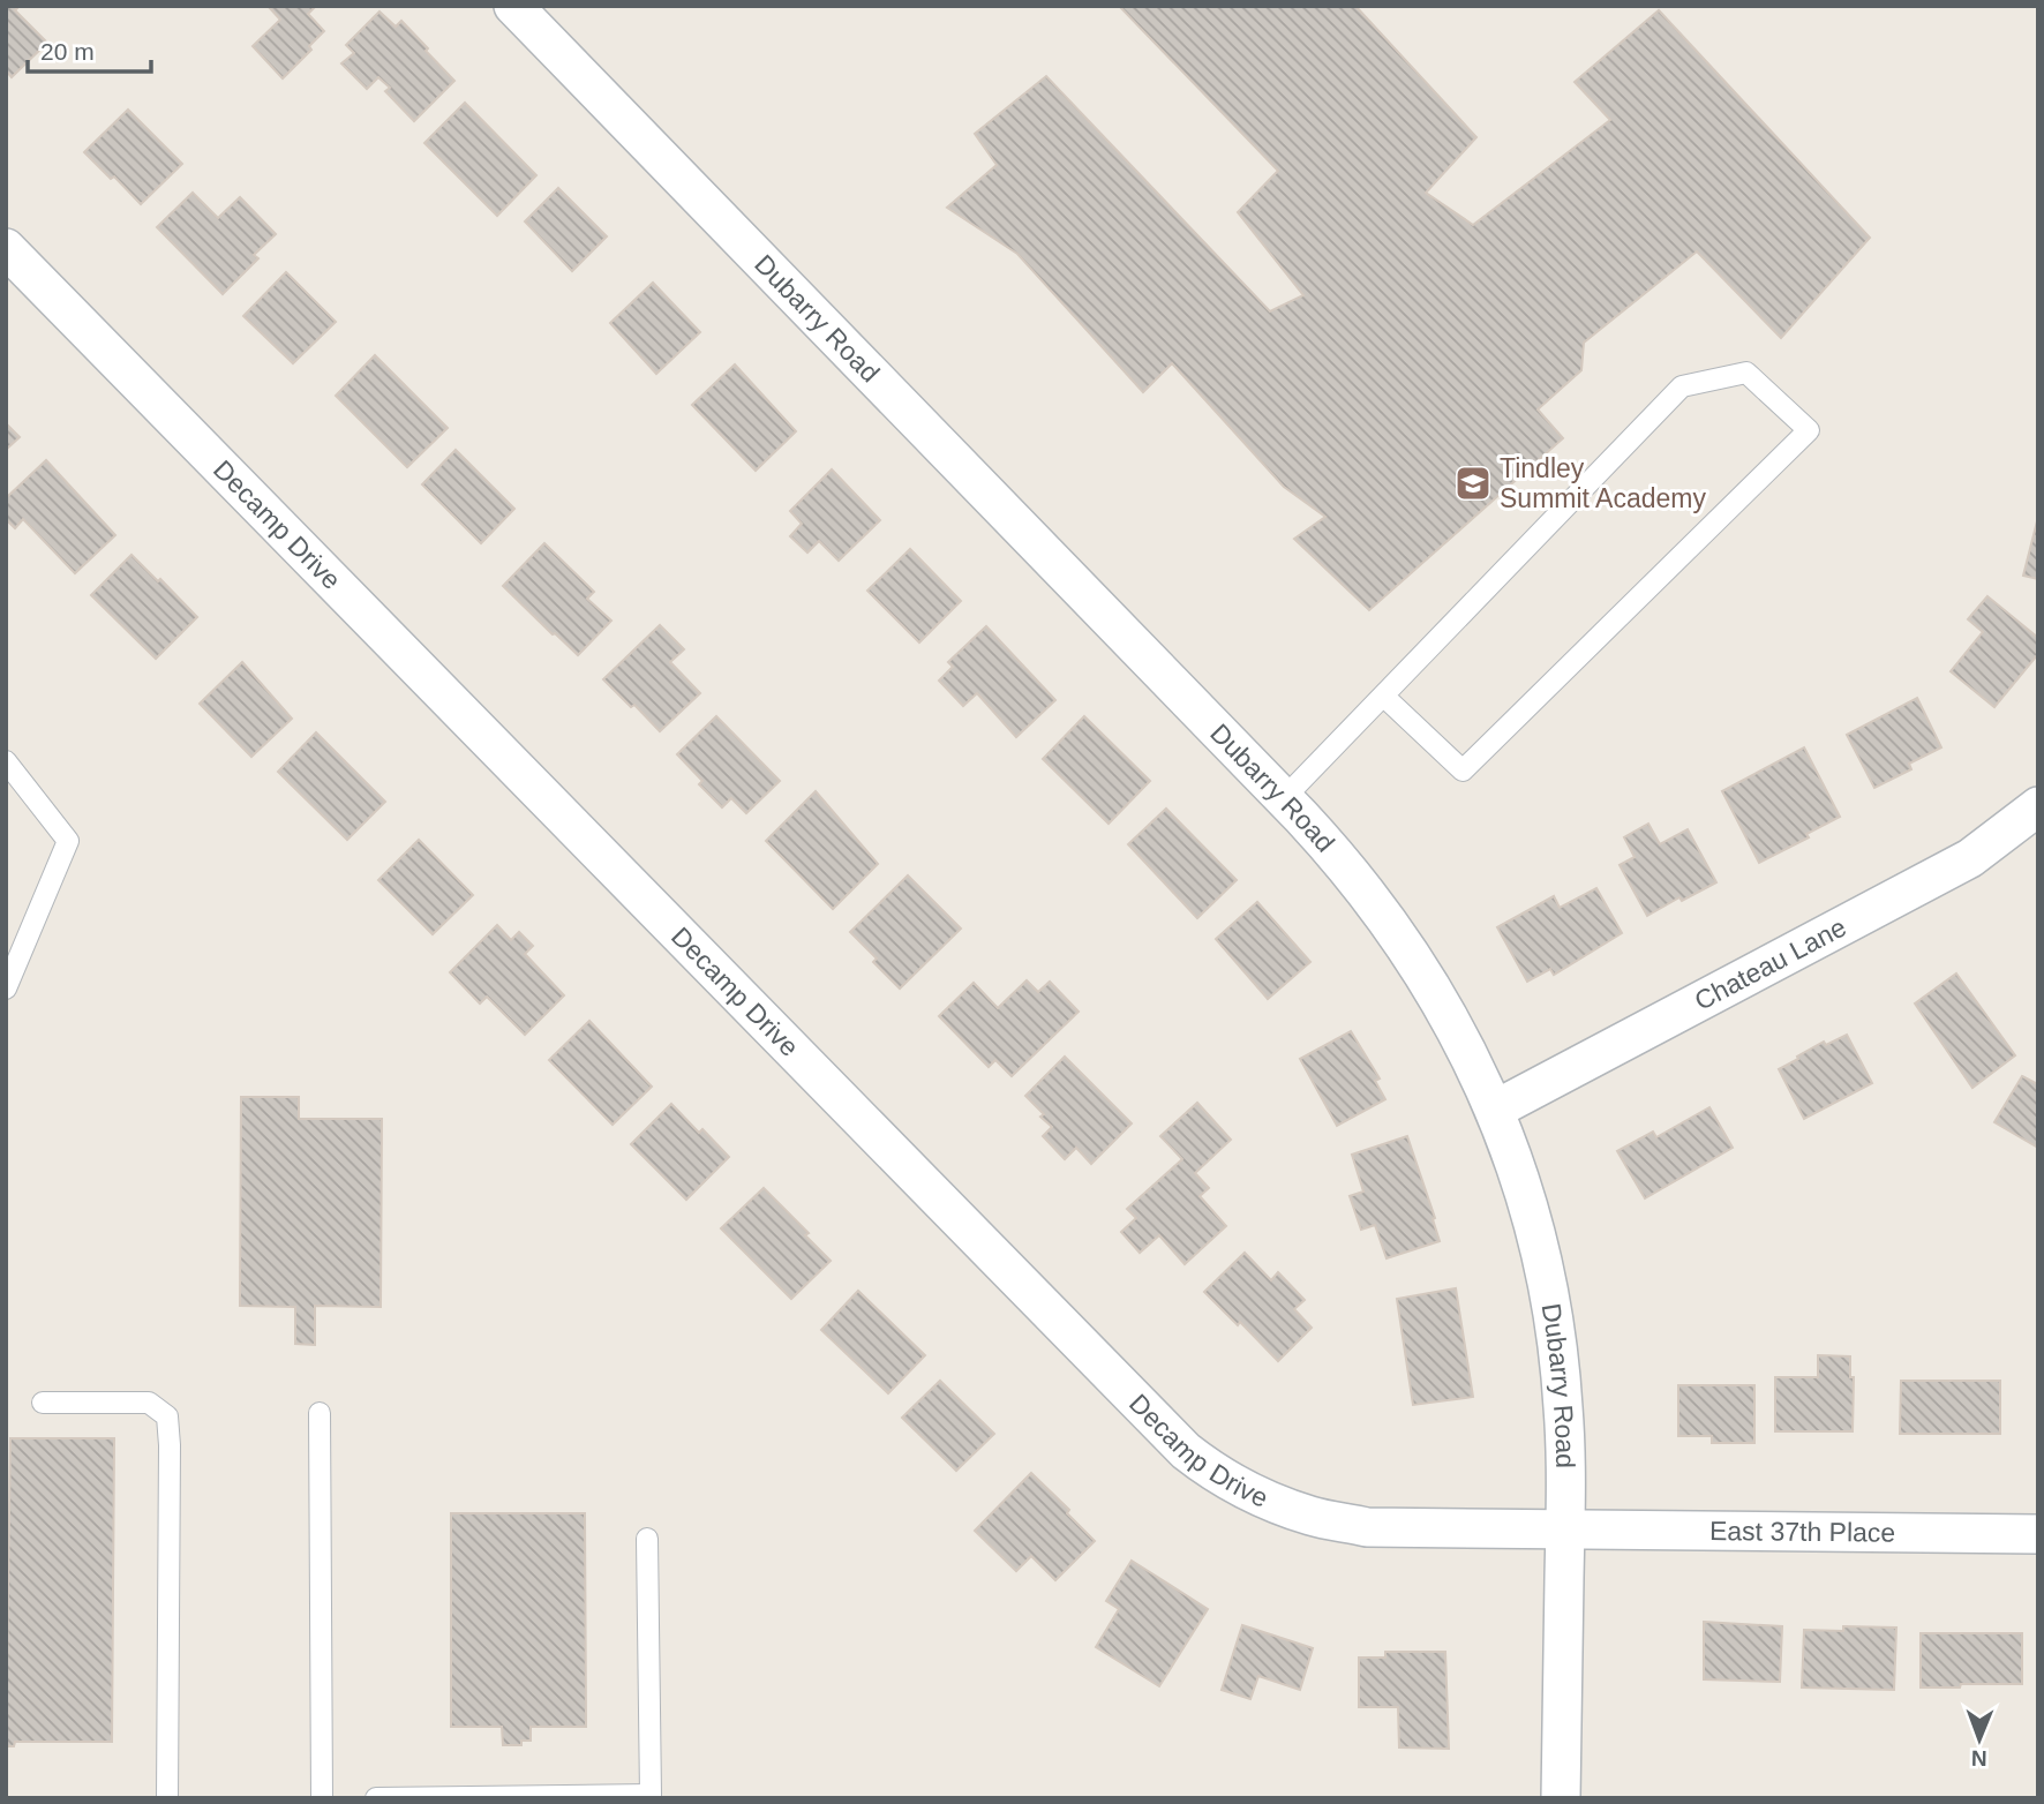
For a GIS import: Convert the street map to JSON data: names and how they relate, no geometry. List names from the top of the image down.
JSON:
{
  "streets": {
    "street": [
      "Dubarry Road",
      "Decamp Drive",
      "Chateau Lane",
      "East 37th Place"
    ]
  },
  "crossings": [
    ["Dubarry Road", "Decamp Drive"],
    ["Dubarry Road", "Chateau Lane"],
    ["Dubarry Road", "East 37th Place"],
    ["Decamp Drive", "East 37th Place"]
  ],
  "places": {
    "school or university": ["Tindley Summit Academy"]
  },
  "scale_bar": "20 m",
  "north": "bottom"
}
